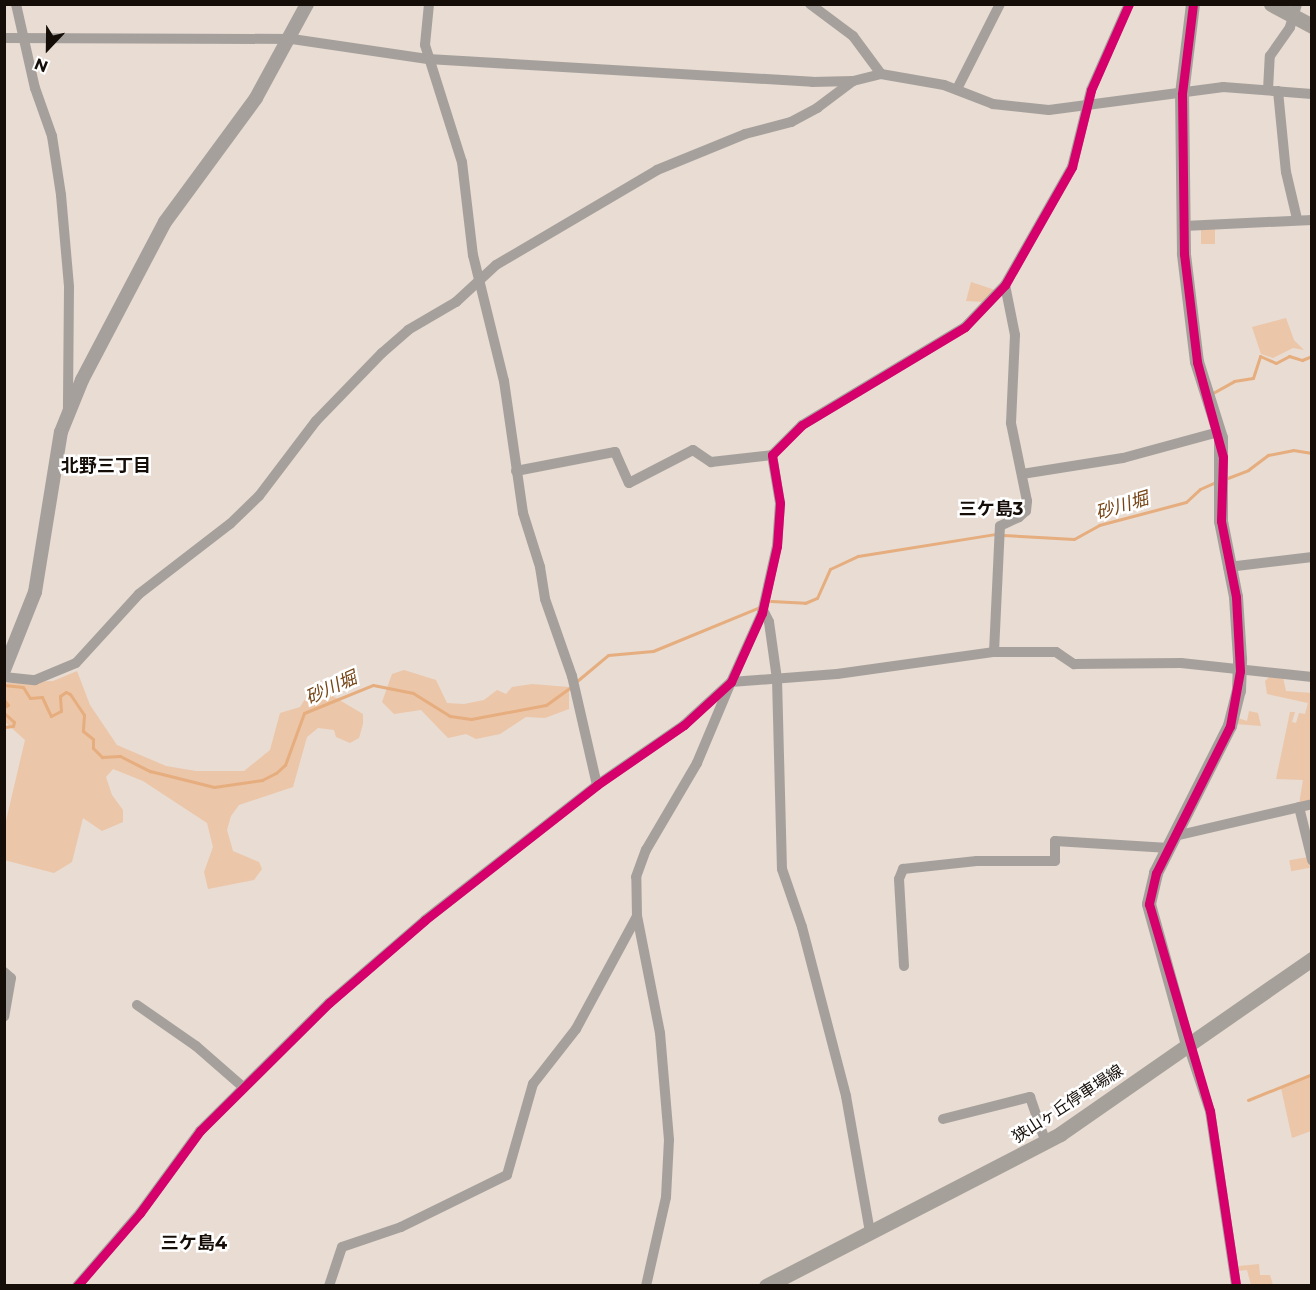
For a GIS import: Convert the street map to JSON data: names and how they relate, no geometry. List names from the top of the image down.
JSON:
{
  "streets": {
    "main road": ["狭山ヶ丘停車場線"]
  },
  "districts": ["北野三丁目", "三ケ島3", "三ケ島4"],
  "water": ["砂川堀"],
  "north": "bottom"
}
